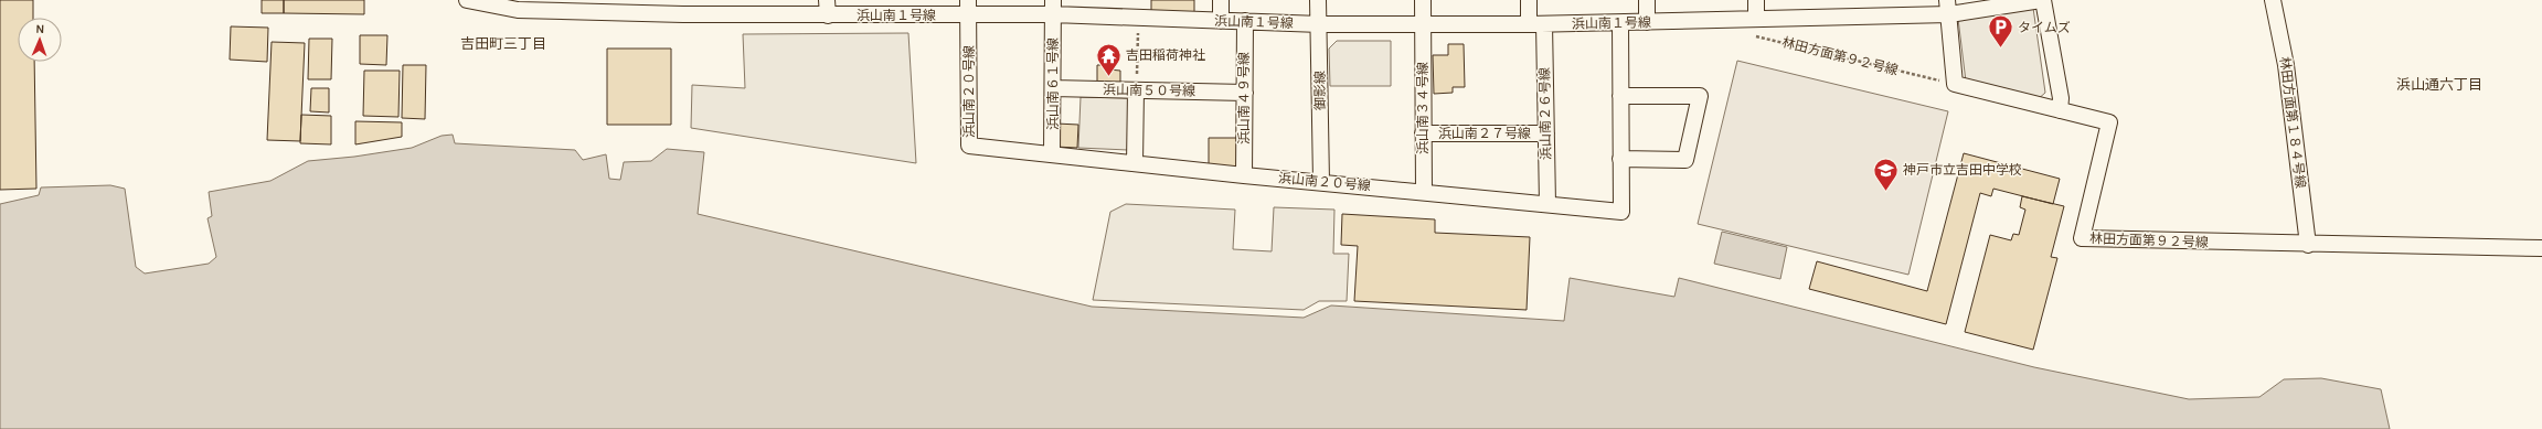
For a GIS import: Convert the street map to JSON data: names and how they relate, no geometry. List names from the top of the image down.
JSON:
{
  "streets": {
    "street": [
      "浜山南１号線",
      "林田方面第９２号線",
      "浜山南６１号線",
      "浜山南５０号線",
      "御影線",
      "浜山南２０号線",
      "浜山南４９号線",
      "浜山南３４号線",
      "浜山南２６号線",
      "林田方面第１８４号線",
      "浜山南２７号線"
    ]
  },
  "crossings": [
    ["浜山南１号線", "浜山南６１号線"],
    ["浜山南１号線", "御影線"],
    ["浜山南１号線", "浜山南２０号線"],
    ["浜山南１号線", "浜山南４９号線"],
    ["浜山南１号線", "浜山南３４号線"],
    ["浜山南１号線", "浜山南２６号線"],
    ["林田方面第９２号線", "林田方面第１８４号線"],
    ["浜山南６１号線", "浜山南５０号線"],
    ["浜山南６１号線", "浜山南２０号線"],
    ["浜山南５０号線", "浜山南４９号線"],
    ["御影線", "浜山南２０号線"],
    ["浜山南２０号線", "浜山南４９号線"],
    ["浜山南２０号線", "浜山南３４号線"],
    ["浜山南２０号線", "浜山南２６号線"],
    ["浜山南３４号線", "浜山南２７号線"],
    ["浜山南２６号線", "浜山南２７号線"]
  ],
  "districts": ["吉田町三丁目", "浜山通六丁目"],
  "places": {
    "parking": ["タイムズ"],
    "temple": ["吉田稲荷神社"],
    "school or university": ["神戸市立吉田中学校"]
  },
  "north": "top"
}
